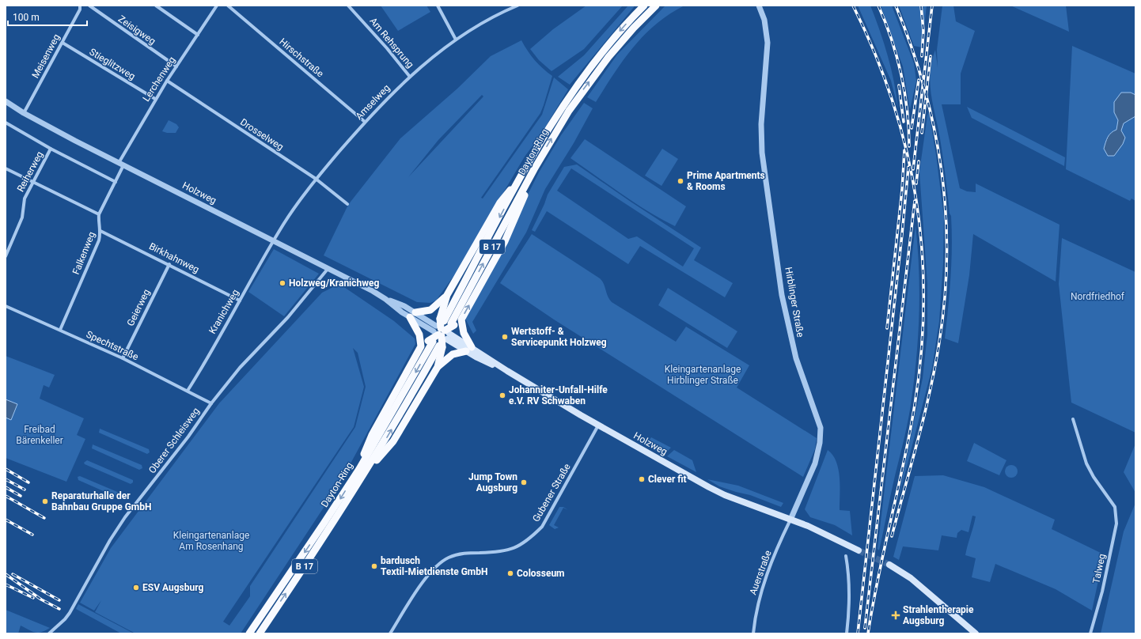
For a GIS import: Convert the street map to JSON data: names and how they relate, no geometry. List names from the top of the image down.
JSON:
{
  "streets": {
    "highway": ["Dayton-Ring", "B 17"],
    "main road": ["Holzweg"],
    "street": [
      "Zeisigweg",
      "Am Rehsprung",
      "Meisenweg",
      "Hirschstraße",
      "Stieglitzweg",
      "Lerchenweg",
      "Amselweg",
      "Drosselweg",
      "Reiherweg",
      "Falkenweg",
      "Birkhahnweg",
      "Hirblinger Straße",
      "Geierweg",
      "Kranichweg",
      "Spechtstraße",
      "Oberer Schleisweg",
      "Gubener Straße",
      "Talweg",
      "Auerstraße"
    ]
  },
  "crossings": [
    ["Zeisigweg", "Lerchenweg"],
    ["Am Rehsprung", "Amselweg"],
    ["Meisenweg", "Stieglitzweg"],
    ["Meisenweg", "Holzweg"],
    ["Hirschstraße", "Amselweg"],
    ["Stieglitzweg", "Lerchenweg"],
    ["Lerchenweg", "Drosselweg"],
    ["Lerchenweg", "Holzweg"],
    ["Amselweg", "Drosselweg"],
    ["Amselweg", "Holzweg"],
    ["Amselweg", "Kranichweg"],
    ["Holzweg", "Hirblinger Straße"],
    ["Holzweg", "Kranichweg"],
    ["Holzweg", "Oberer Schleisweg"],
    ["Holzweg", "Gubener Straße"],
    ["Holzweg", "Auerstraße"],
    ["Falkenweg", "Birkhahnweg"],
    ["Falkenweg", "Spechtstraße"],
    ["Birkhahnweg", "Geierweg"],
    ["Birkhahnweg", "Kranichweg"],
    ["Hirblinger Straße", "Auerstraße"],
    ["Geierweg", "Spechtstraße"],
    ["Kranichweg", "Spechtstraße"],
    ["Spechtstraße", "Oberer Schleisweg"]
  ],
  "parks": [
    "Nordfriedhof",
    "Kleingartenanlage Hirblinger Straße",
    "Freibad Bärenkeller",
    "Kleingartenanlage Am Rosenhang"
  ],
  "places": {
    "other": [
      "Prime Apartments & Rooms",
      "Holzweg/Kranichweg",
      "Wertstoff- & Servicepunkt Holzweg",
      "Johanniter-Unfall-Hilfe e.V. RV Schwaben",
      "Clever fit",
      "Jump Town Augsburg",
      "Reparaturhalle der Bahnbau Gruppe GmbH",
      "bardusch Textil-Mietdienste GmbH",
      "Colosseum",
      "ESV Augsburg"
    ],
    "health": ["Strahlentherapie Augsburg"]
  },
  "scale_bar": "100 m"
}
